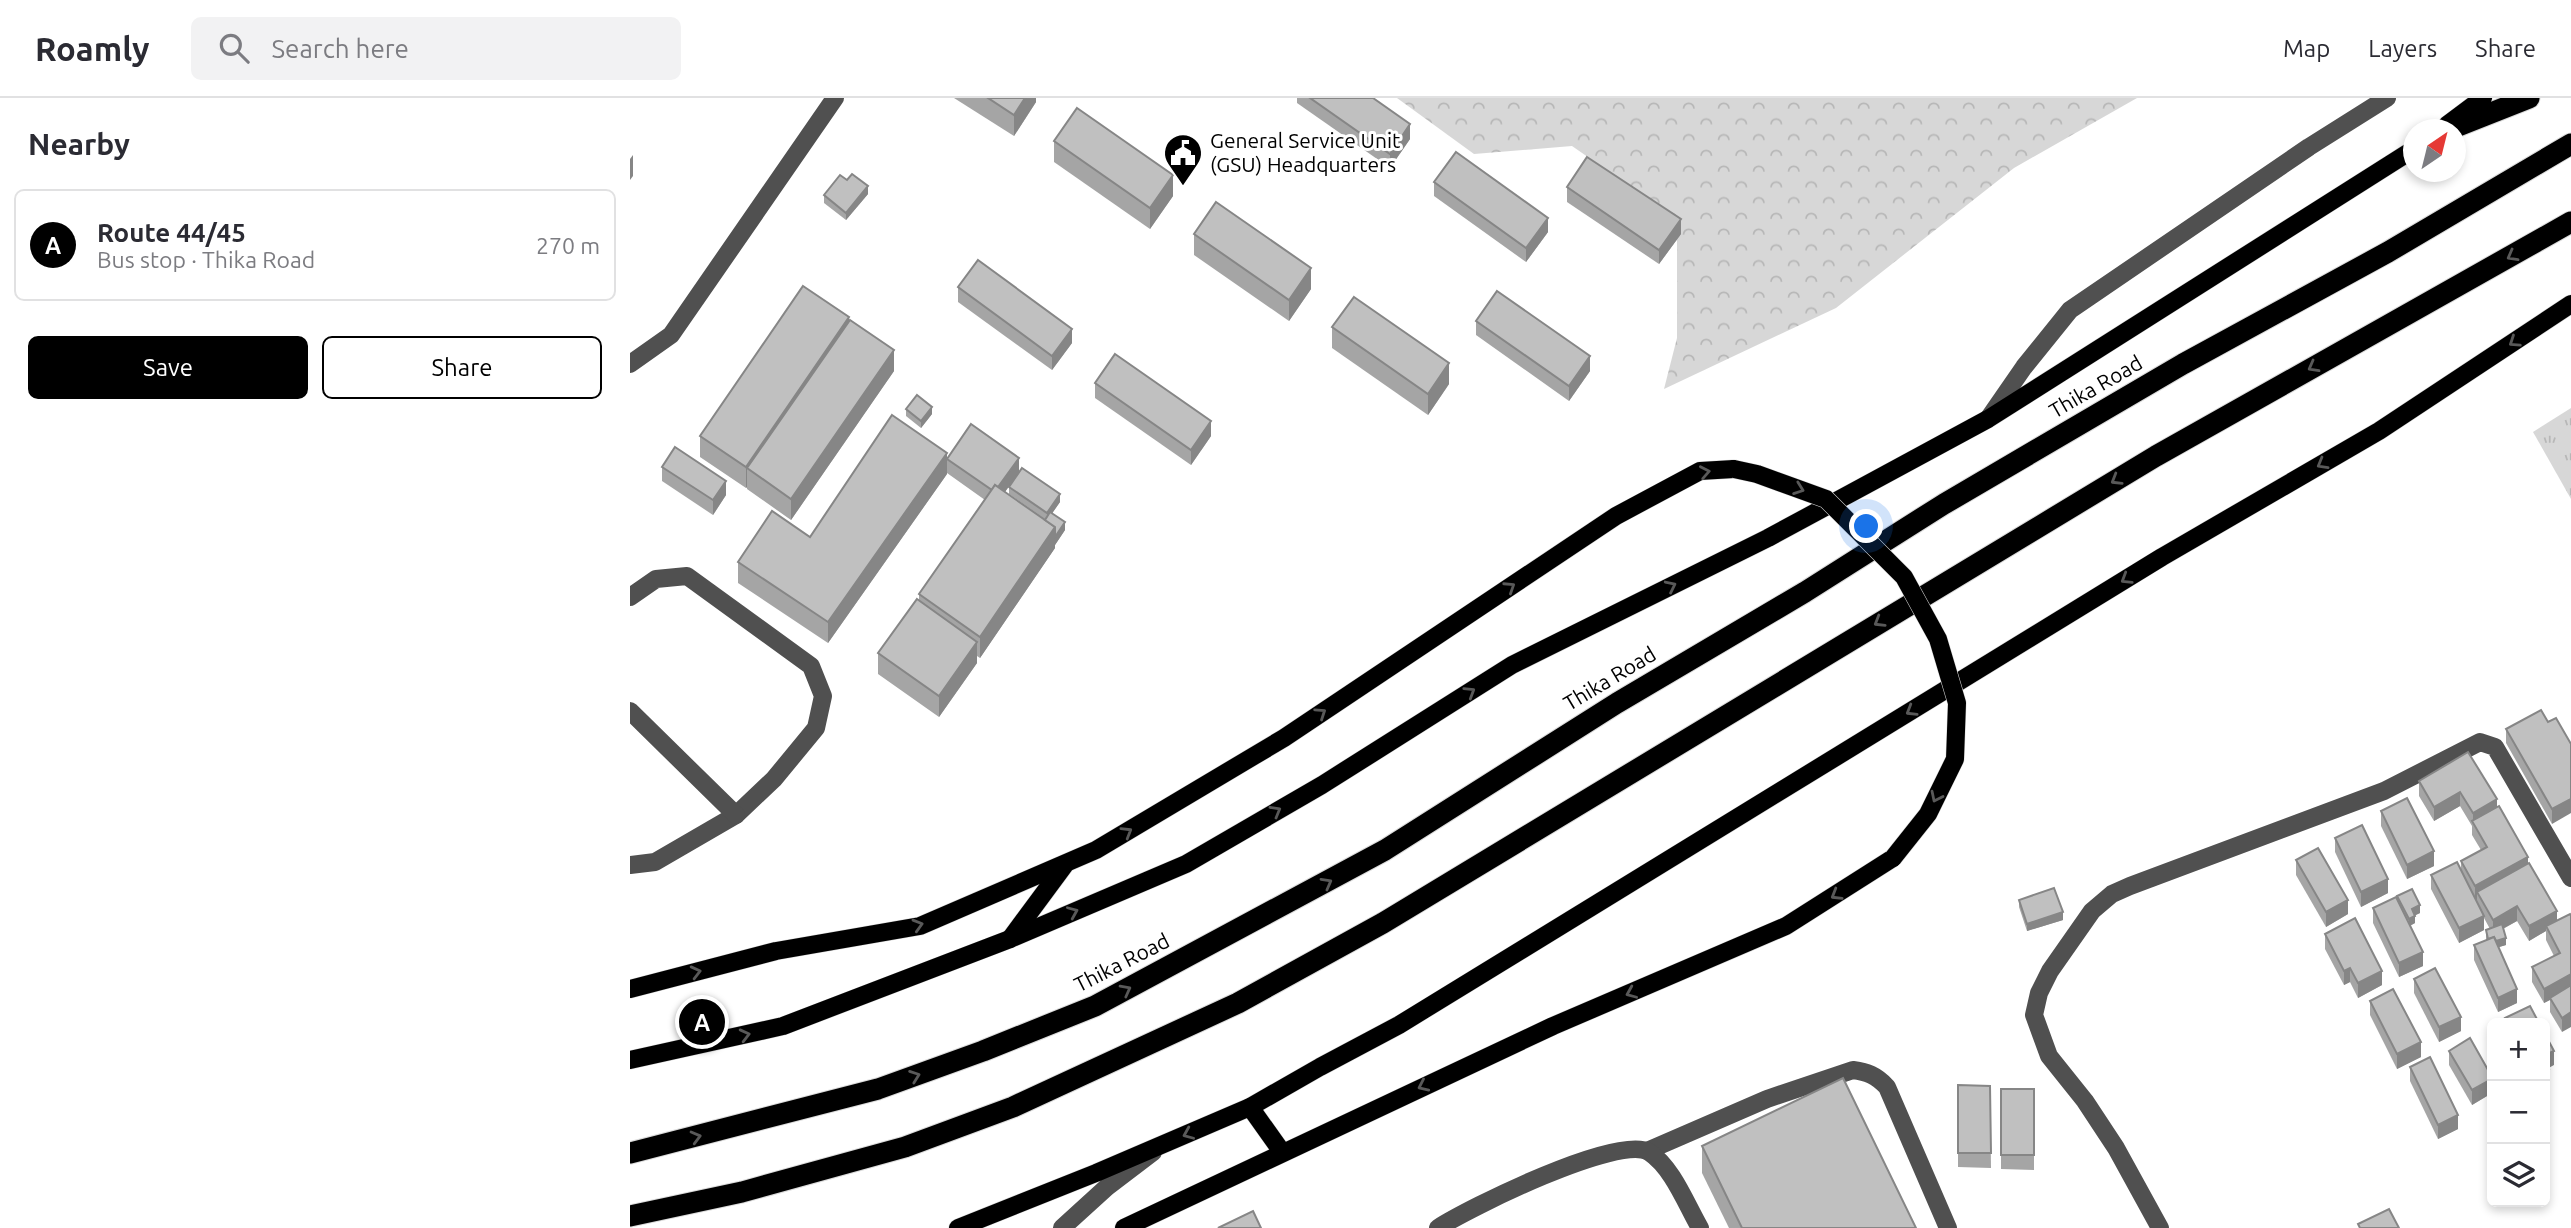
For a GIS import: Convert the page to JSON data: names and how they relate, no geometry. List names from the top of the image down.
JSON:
{
  "streets": {
    "highway": ["Thika Road"]
  },
  "places": {
    "public building": ["General Service Unit (GSU) Headquarters"]
  },
  "north": "top right",
  "page": {
    "header": "Roamly",
    "search": "Search here",
    "nav": ["Map", "Layers", "Share"],
    "heading": "Nearby",
    "list": [
      {
        "mark": "A",
        "name": "Route 44/45",
        "note": "Bus stop · Thika Road",
        "value": "270 m"
      }
    ],
    "buttons": ["Save", "Share"],
    "pins": "A",
    "map_buttons": ["+", "−"]
  }
}
